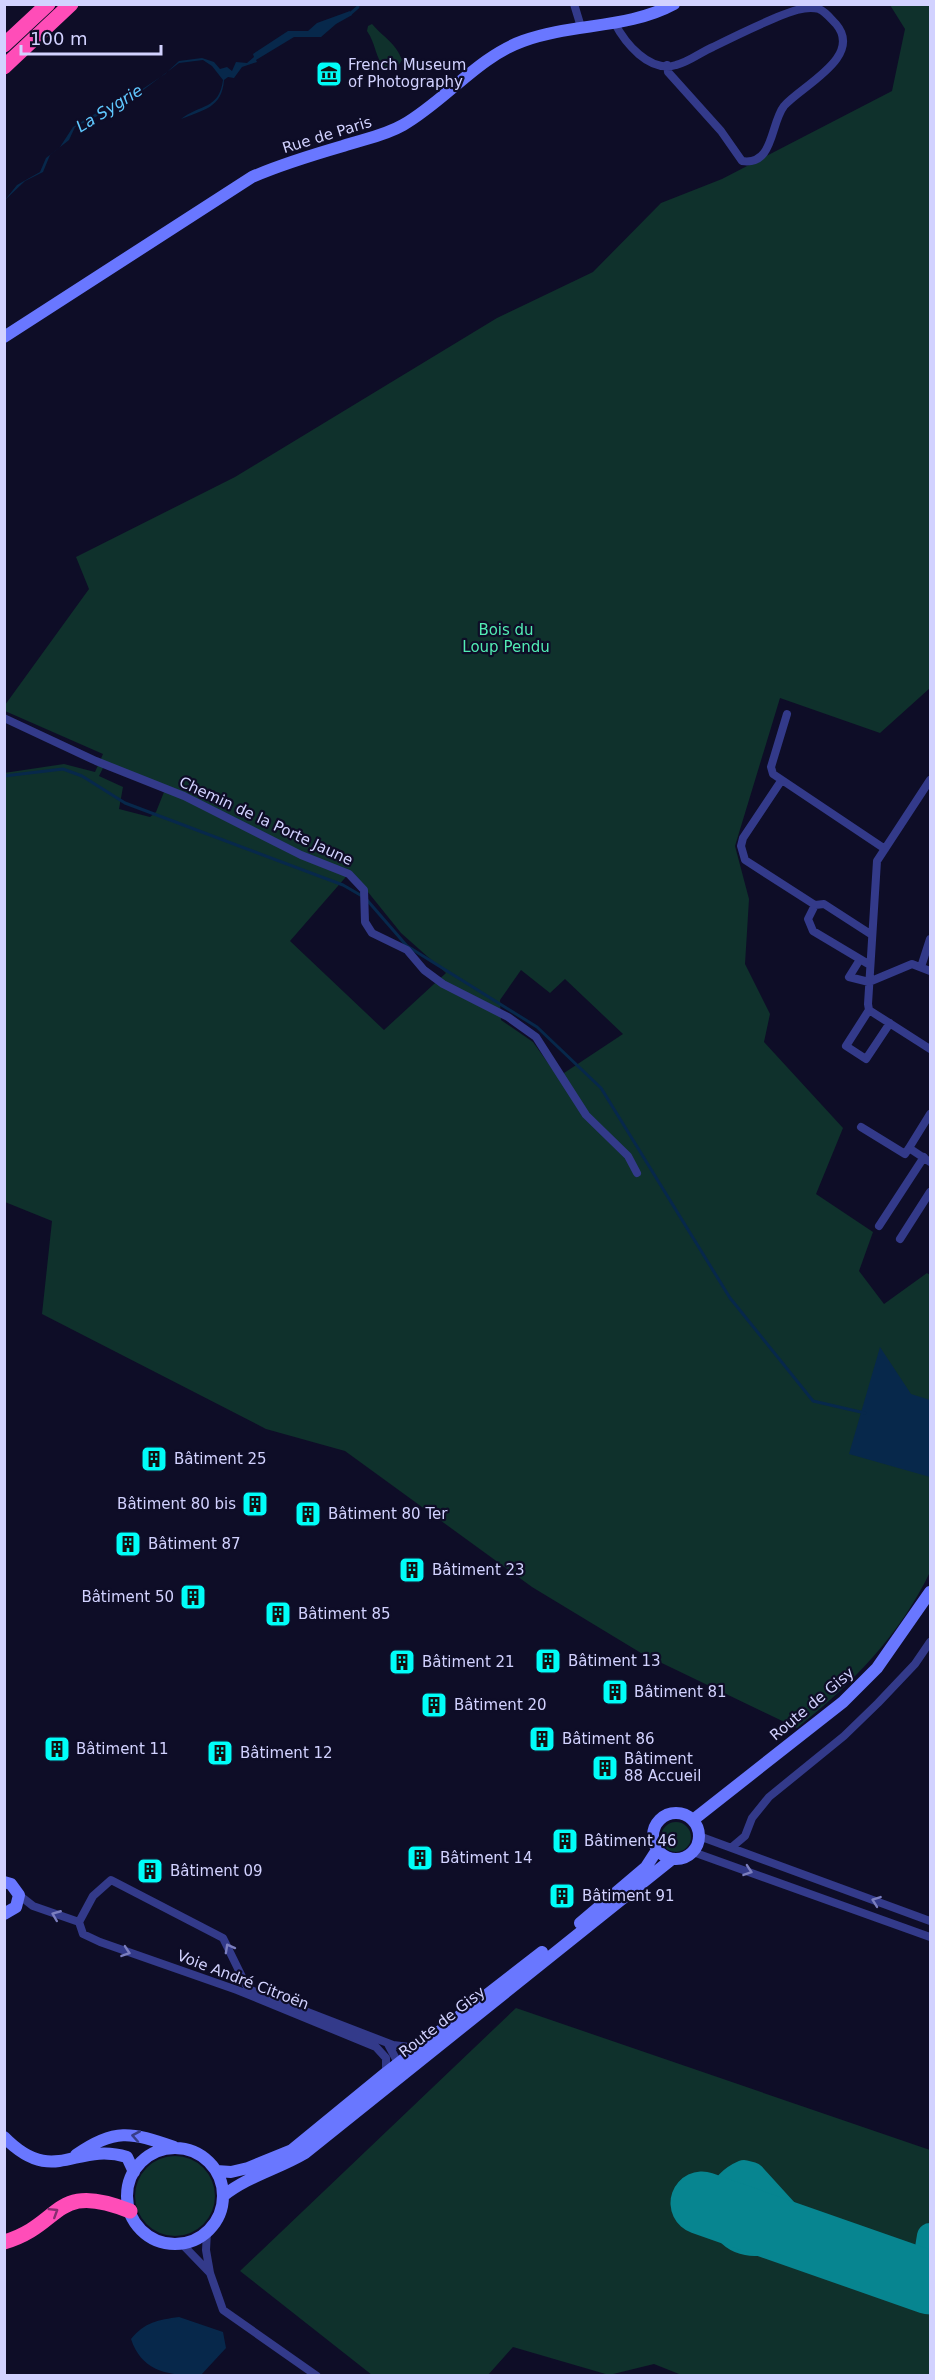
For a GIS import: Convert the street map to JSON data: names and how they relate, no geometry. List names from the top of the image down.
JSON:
{
  "streets": {
    "street": [
      "Rue de Paris",
      "Chemin de la Porte Jaune",
      "Route de Gisy",
      "Voie André Citroën"
    ]
  },
  "crossings": [
    ["Route de Gisy", "Voie André Citroën"]
  ],
  "one_way": ["Voie André Citroën"],
  "water": ["La Sygrie"],
  "parks": ["Bois du Loup Pendu"],
  "places": {
    "museum": ["French Museum of Photography"],
    "building": [
      "Bâtiment 25",
      "Bâtiment 80 bis",
      "Bâtiment 80 Ter",
      "Bâtiment 87",
      "Bâtiment 23",
      "Bâtiment 50",
      "Bâtiment 85",
      "Bâtiment 13",
      "Bâtiment 21",
      "Bâtiment 81",
      "Bâtiment 20",
      "Bâtiment 86",
      "Bâtiment 11",
      "Bâtiment 12",
      "Bâtiment 88 Accueil",
      "Bâtiment 46",
      "Bâtiment 14",
      "Bâtiment 09",
      "Bâtiment 91"
    ]
  },
  "scale_bar": "100 m"
}
